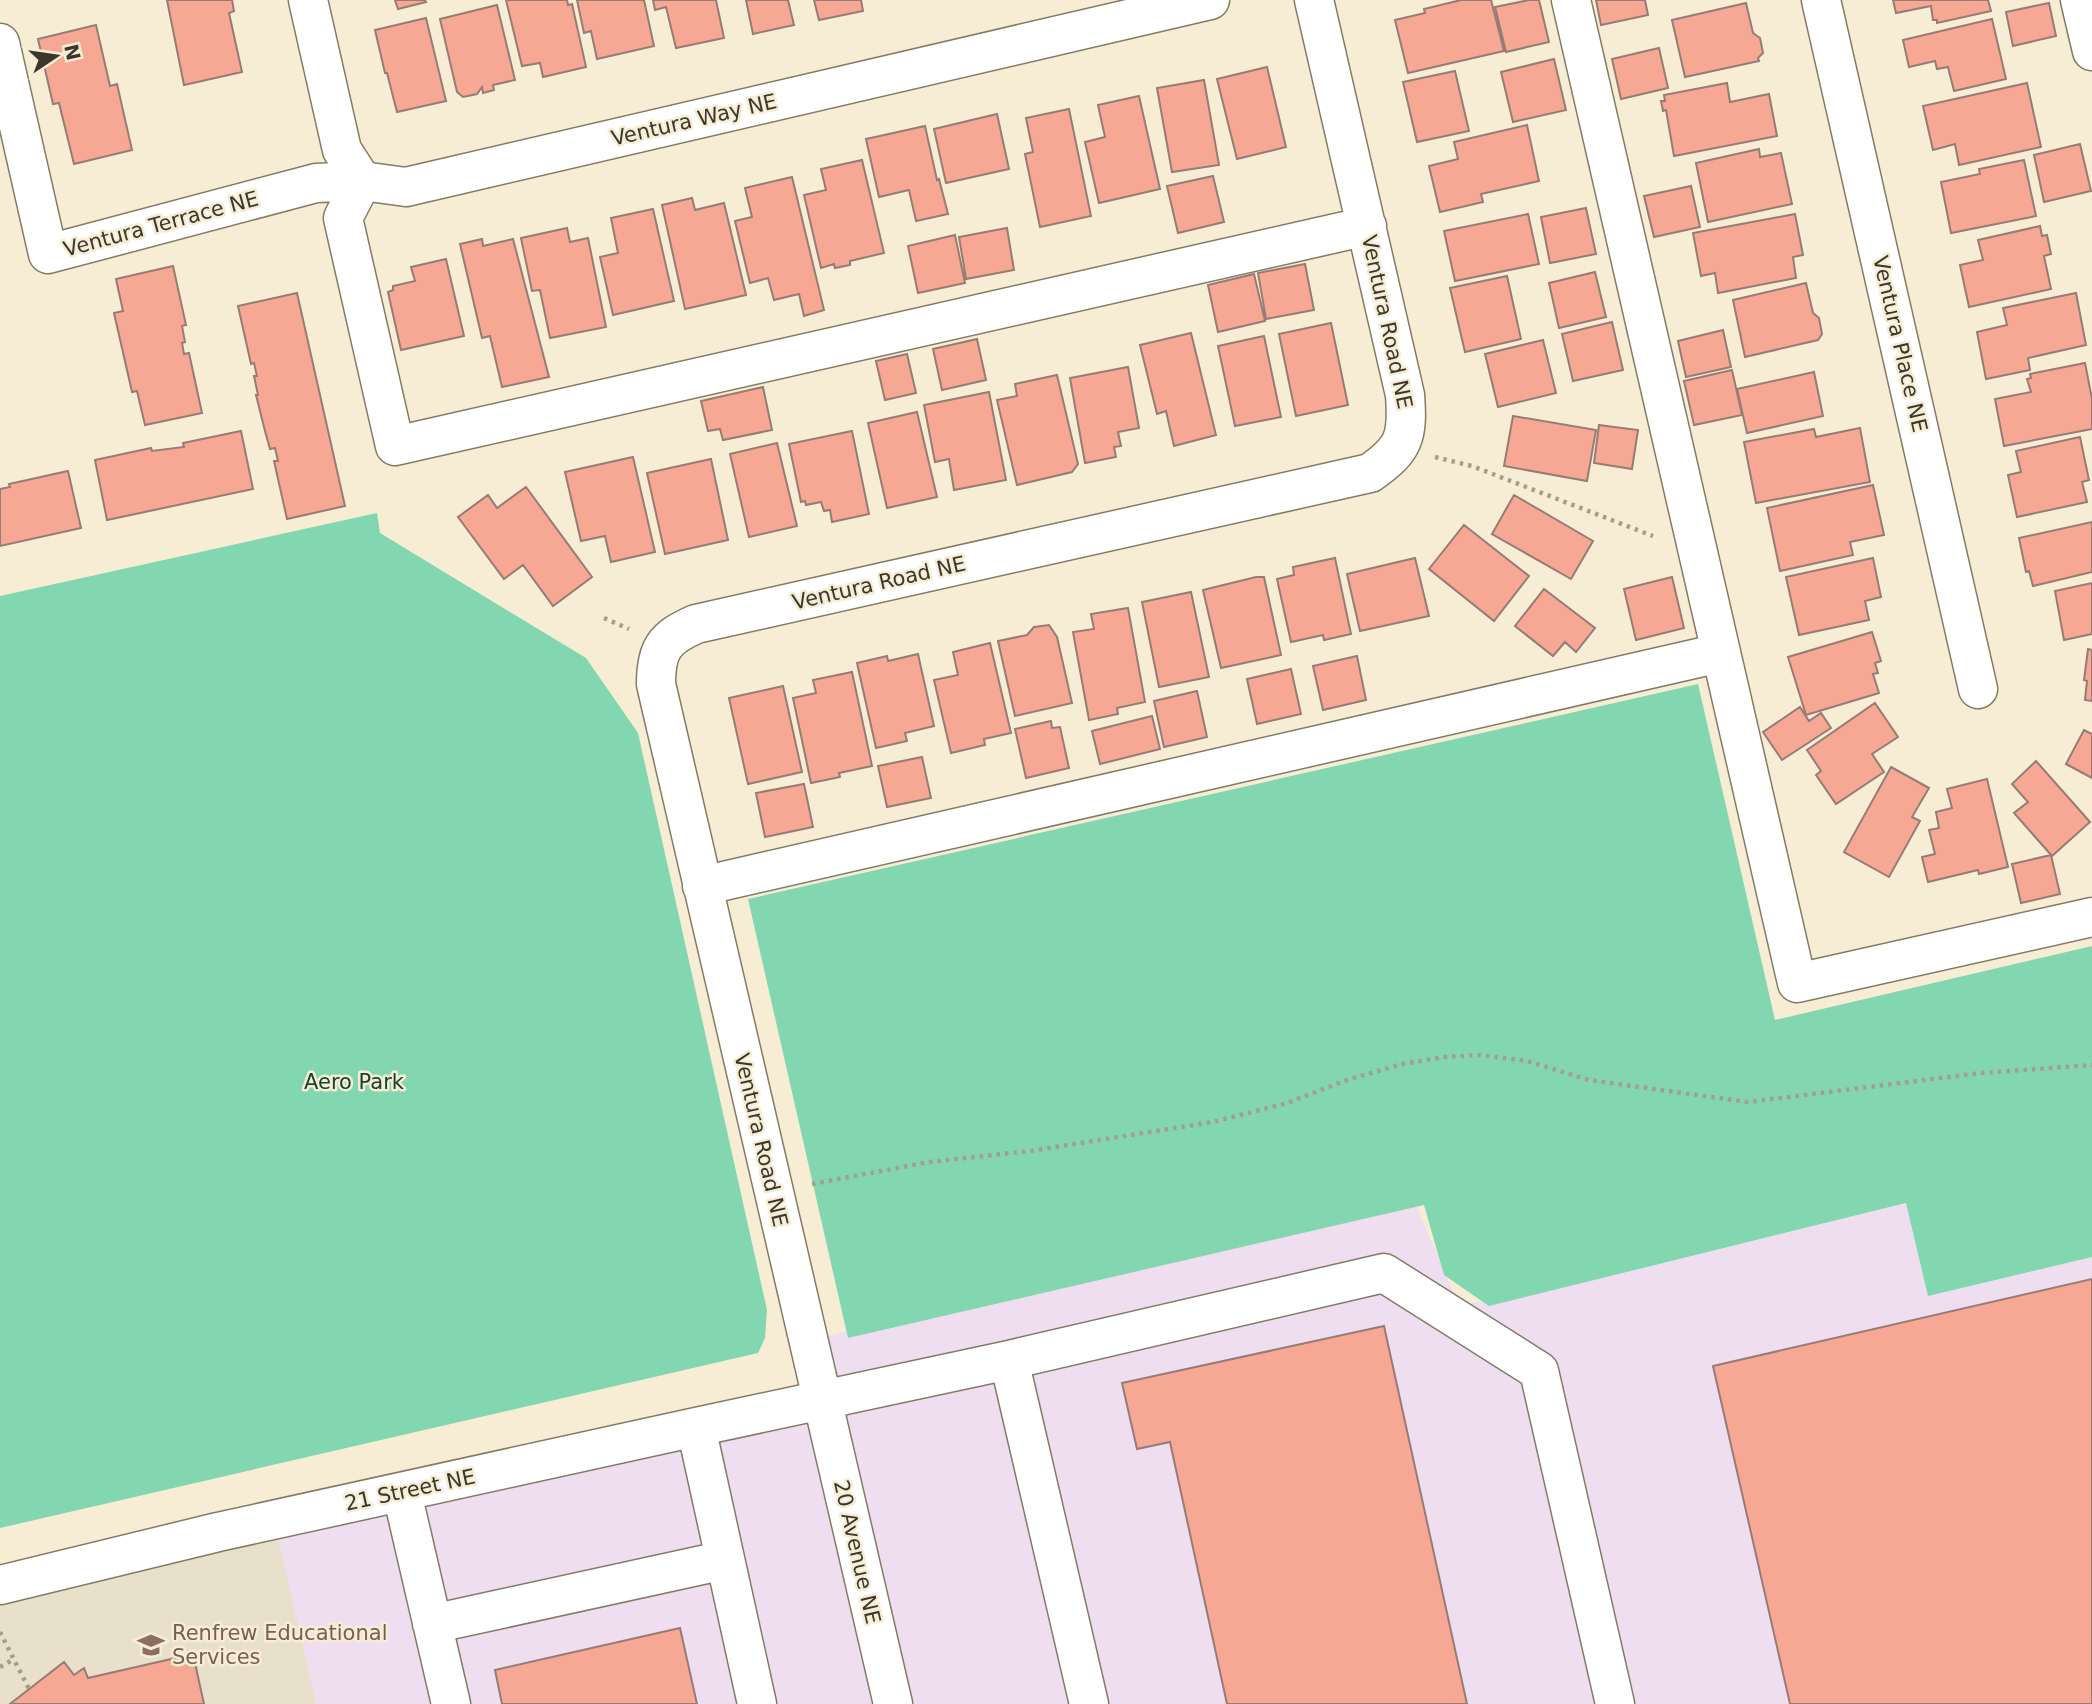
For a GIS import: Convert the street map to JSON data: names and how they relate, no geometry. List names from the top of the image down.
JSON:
{
  "streets": {
    "street": [
      "Ventura Way NE",
      "Ventura Terrace NE",
      "Ventura Road NE",
      "Ventura Place NE",
      "21 Street NE",
      "20 Avenue NE"
    ]
  },
  "crossings": [
    ["Ventura Way NE", "Ventura Terrace NE"],
    ["Ventura Road NE", "21 Street NE"],
    ["Ventura Road NE", "20 Avenue NE"],
    ["21 Street NE", "20 Avenue NE"]
  ],
  "parks": ["Aero Park"],
  "places": {
    "school or university": ["Renfrew Educational Services"]
  },
  "north": "right"
}
